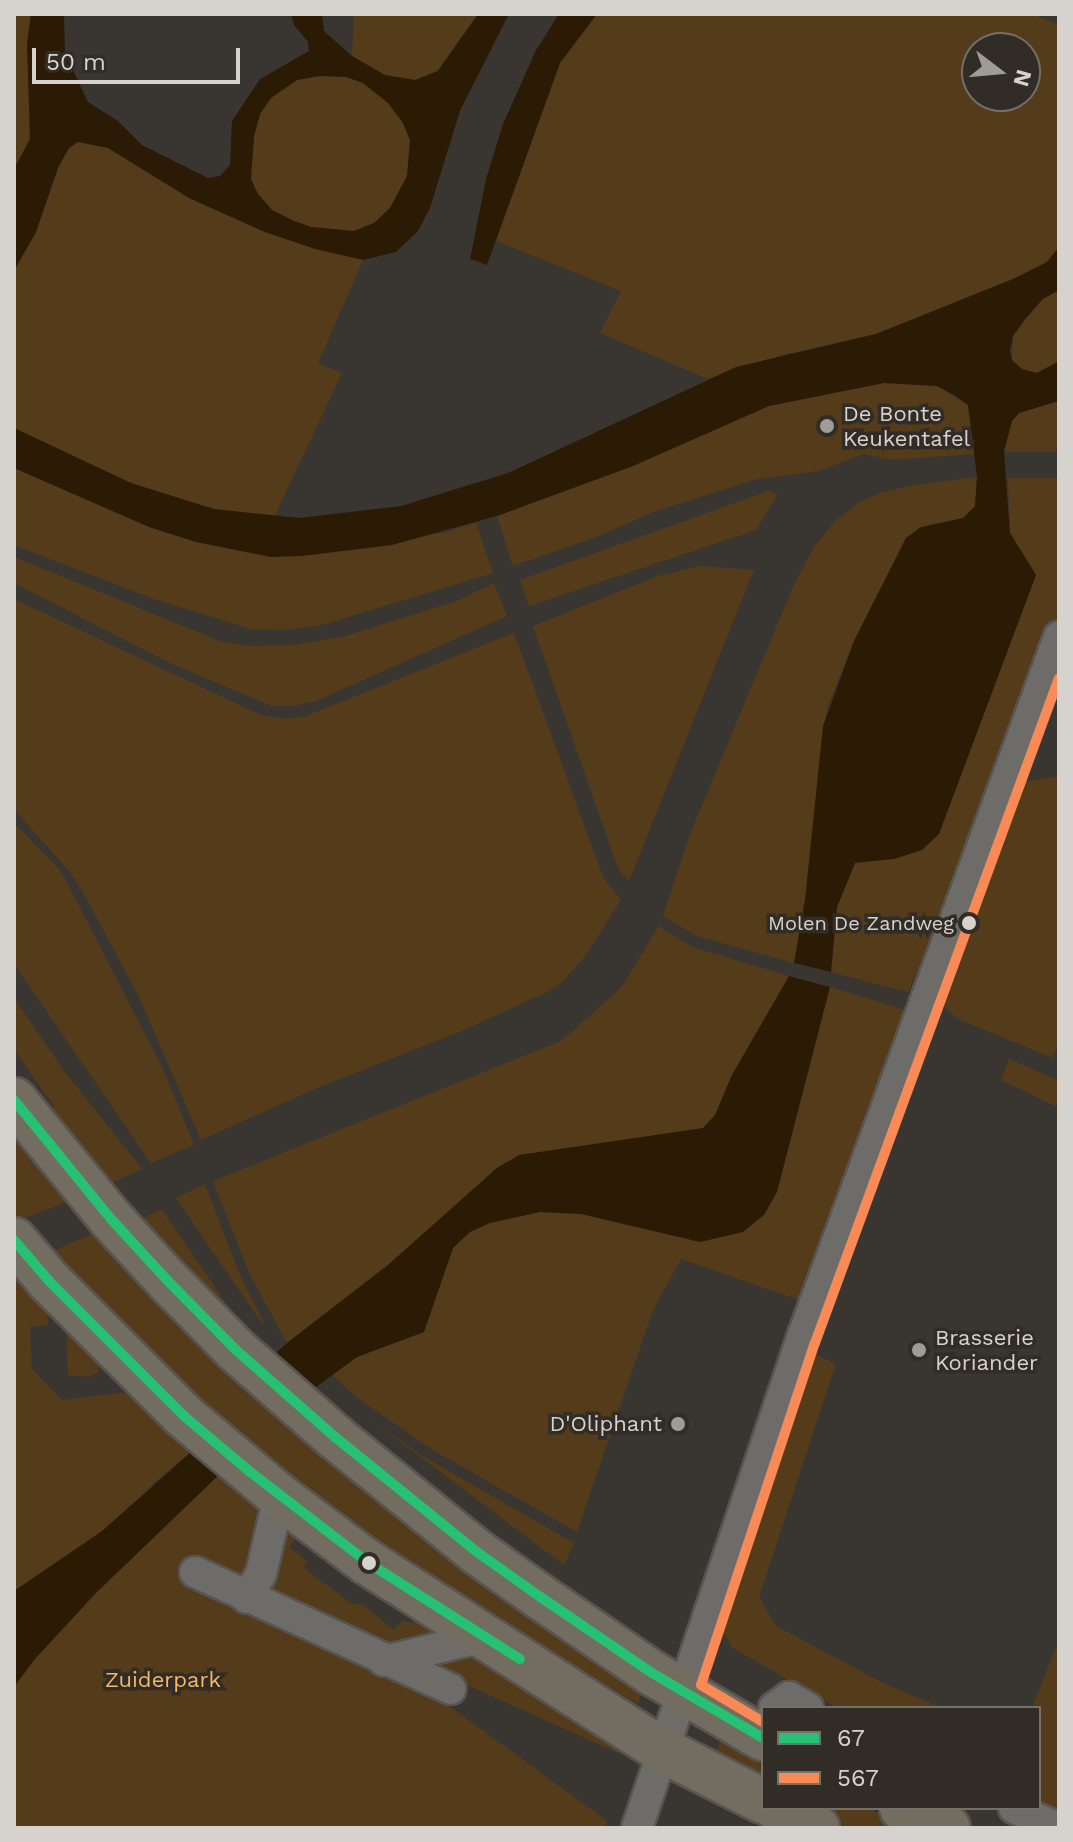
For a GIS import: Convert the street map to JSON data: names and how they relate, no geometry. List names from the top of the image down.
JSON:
{
  "parks": ["Zuiderpark"],
  "places": [
    "De Bonte Keukentafel",
    "Molen De Zandweg",
    "Brasserie Koriander",
    "D'Oliphant"
  ],
  "lines": ["transit line 567", "transit line 67"],
  "legend": ["67", "567"],
  "scale_bar": "50 m",
  "north": "right"
}
